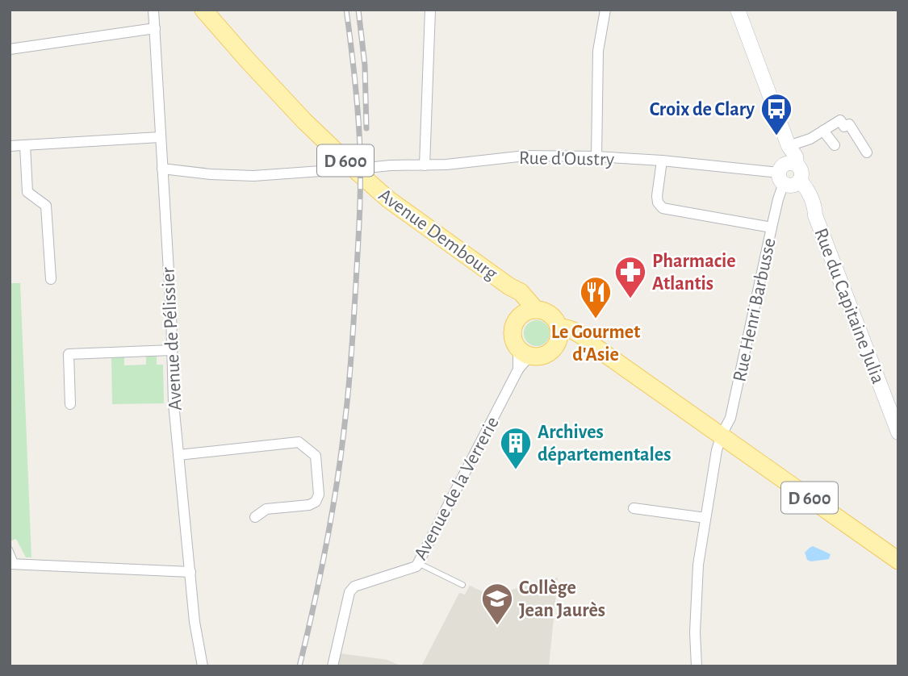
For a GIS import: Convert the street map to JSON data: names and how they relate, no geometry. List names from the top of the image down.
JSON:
{
  "streets": {
    "main road": ["D 600", "Avenue Dembourg"],
    "street": [
      "Rue d'Oustry",
      "Rue du Capitaine Julia",
      "Rue Henri Barbusse",
      "Avenue de Pélissier",
      "Avenue de la Verrerie"
    ]
  },
  "crossings": [
    ["Rue d'Oustry", "Avenue Dembourg"],
    ["Rue d'Oustry", "Rue du Capitaine Julia"],
    ["Rue d'Oustry", "Rue Henri Barbusse"],
    ["Rue d'Oustry", "Avenue de Pélissier"],
    ["D 600", "Avenue Dembourg"],
    ["D 600", "Rue Henri Barbusse"],
    ["D 600", "Avenue de la Verrerie"],
    ["Avenue Dembourg", "Avenue de la Verrerie"],
    ["Rue du Capitaine Julia", "Rue Henri Barbusse"]
  ],
  "places": {
    "bus stop": ["Croix de Clary"],
    "pharmacy": ["Pharmacie Atlantis"],
    "restaurant": ["Le Gourmet d'Asie"],
    "building": ["Archives départementales"],
    "school or university": ["Collège Jean Jaurès"]
  }
}
